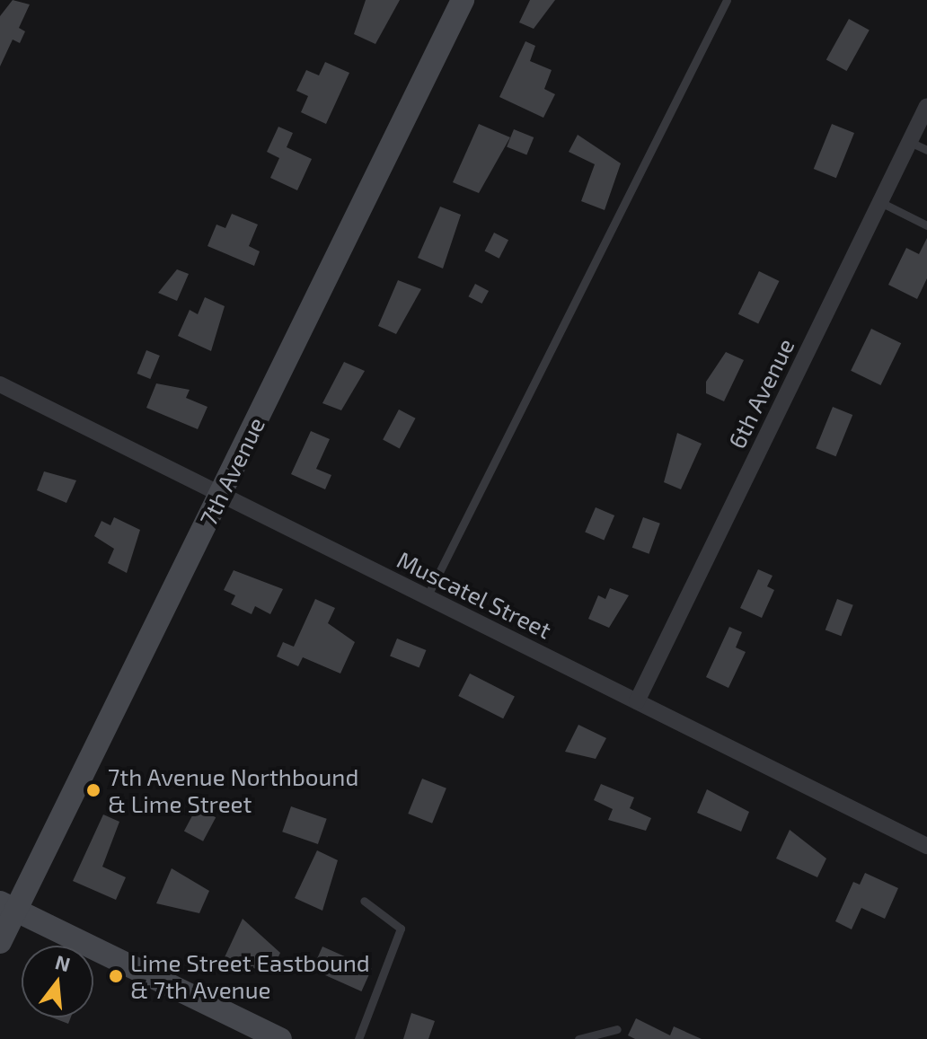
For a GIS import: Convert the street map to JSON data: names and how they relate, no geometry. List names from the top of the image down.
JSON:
{
  "streets": {
    "street": ["6th Avenue", "7th Avenue", "Muscatel Street"]
  },
  "crossings": [
    ["6th Avenue", "Muscatel Street"],
    ["7th Avenue", "Muscatel Street"]
  ],
  "places": ["7th Avenue Northbound & Lime Street", "Lime Street Eastbound & 7th Avenue"],
  "north": "top"
}
